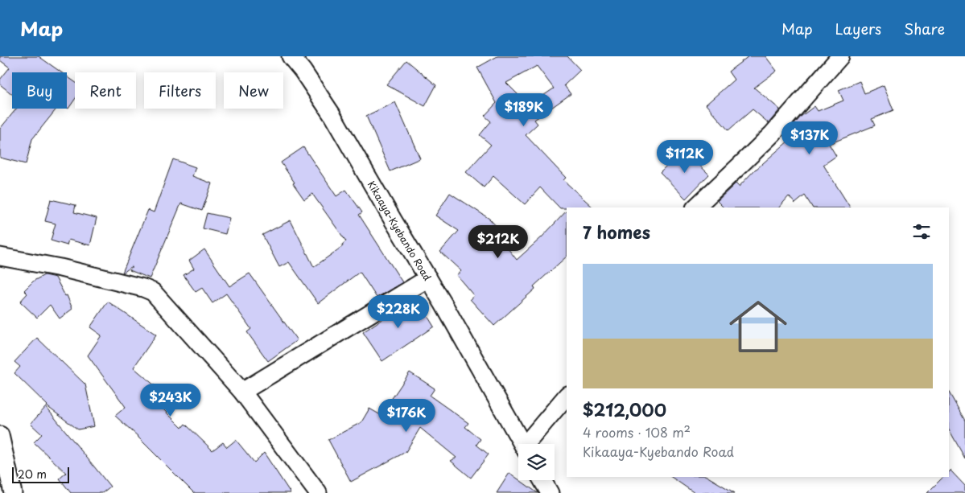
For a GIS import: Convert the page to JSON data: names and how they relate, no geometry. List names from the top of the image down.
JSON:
{
  "streets": {
    "street": ["Kikaaya-Kyebando Road"]
  },
  "scale_bar": "20 m",
  "page": {
    "header": "Map",
    "nav": ["Map", "Layers", "Share"],
    "chip": [
      "Buy",
      "Rent",
      "Filters",
      "New"
    ],
    "price": [
      "$189K",
      "$137K",
      "$112K",
      "$212K",
      "$228K",
      "$243K",
      "$176K"
    ],
    "heading": "7 homes",
    "list": [
      {
        "name": "$212,000",
        "note": "4 rooms · 108 m² · Kikaaya-Kyebando Road"
      }
    ],
    "scale": "20 m"
  }
}
